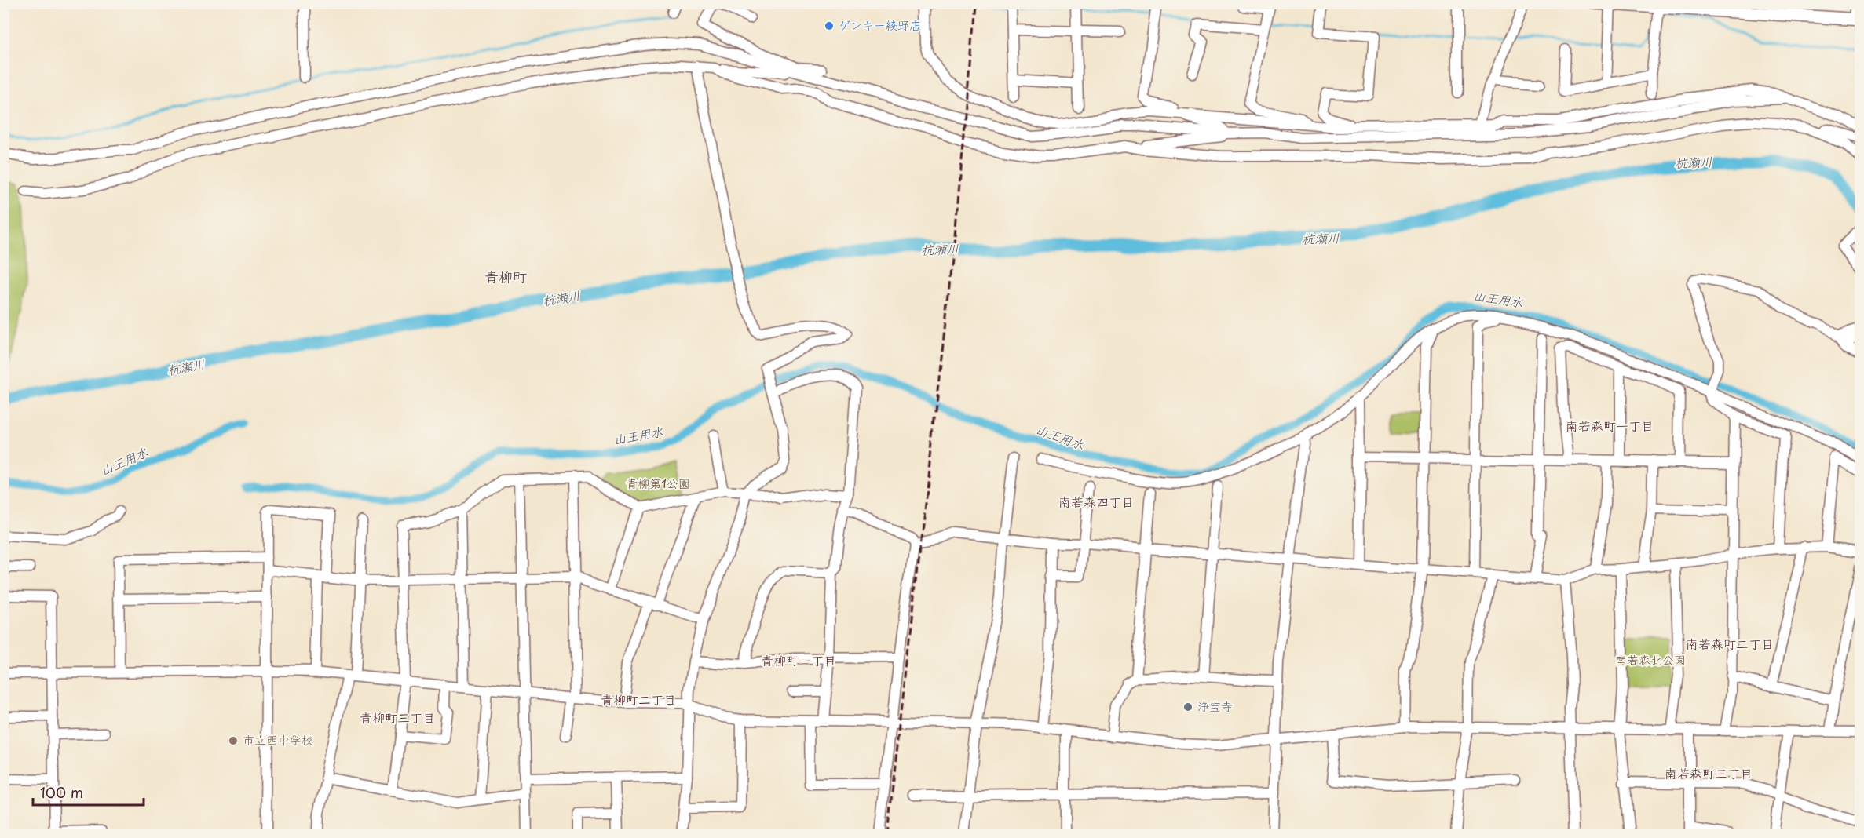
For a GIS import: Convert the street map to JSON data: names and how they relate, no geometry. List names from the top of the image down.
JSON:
{
  "districts": [
    "青柳町",
    "南若森町一丁目",
    "南若森四丁目",
    "南若森町二丁目",
    "青柳町一丁目",
    "青柳町二丁目",
    "青柳町三丁目",
    "南若森町三丁目"
  ],
  "water": ["杭瀬川", "山王用水"],
  "parks": ["青柳第1公園", "南若森北公園"],
  "places": ["ゲンキー綾野店", "浄宝寺", "市立西中学校"],
  "scale_bar": "100 m"
}
